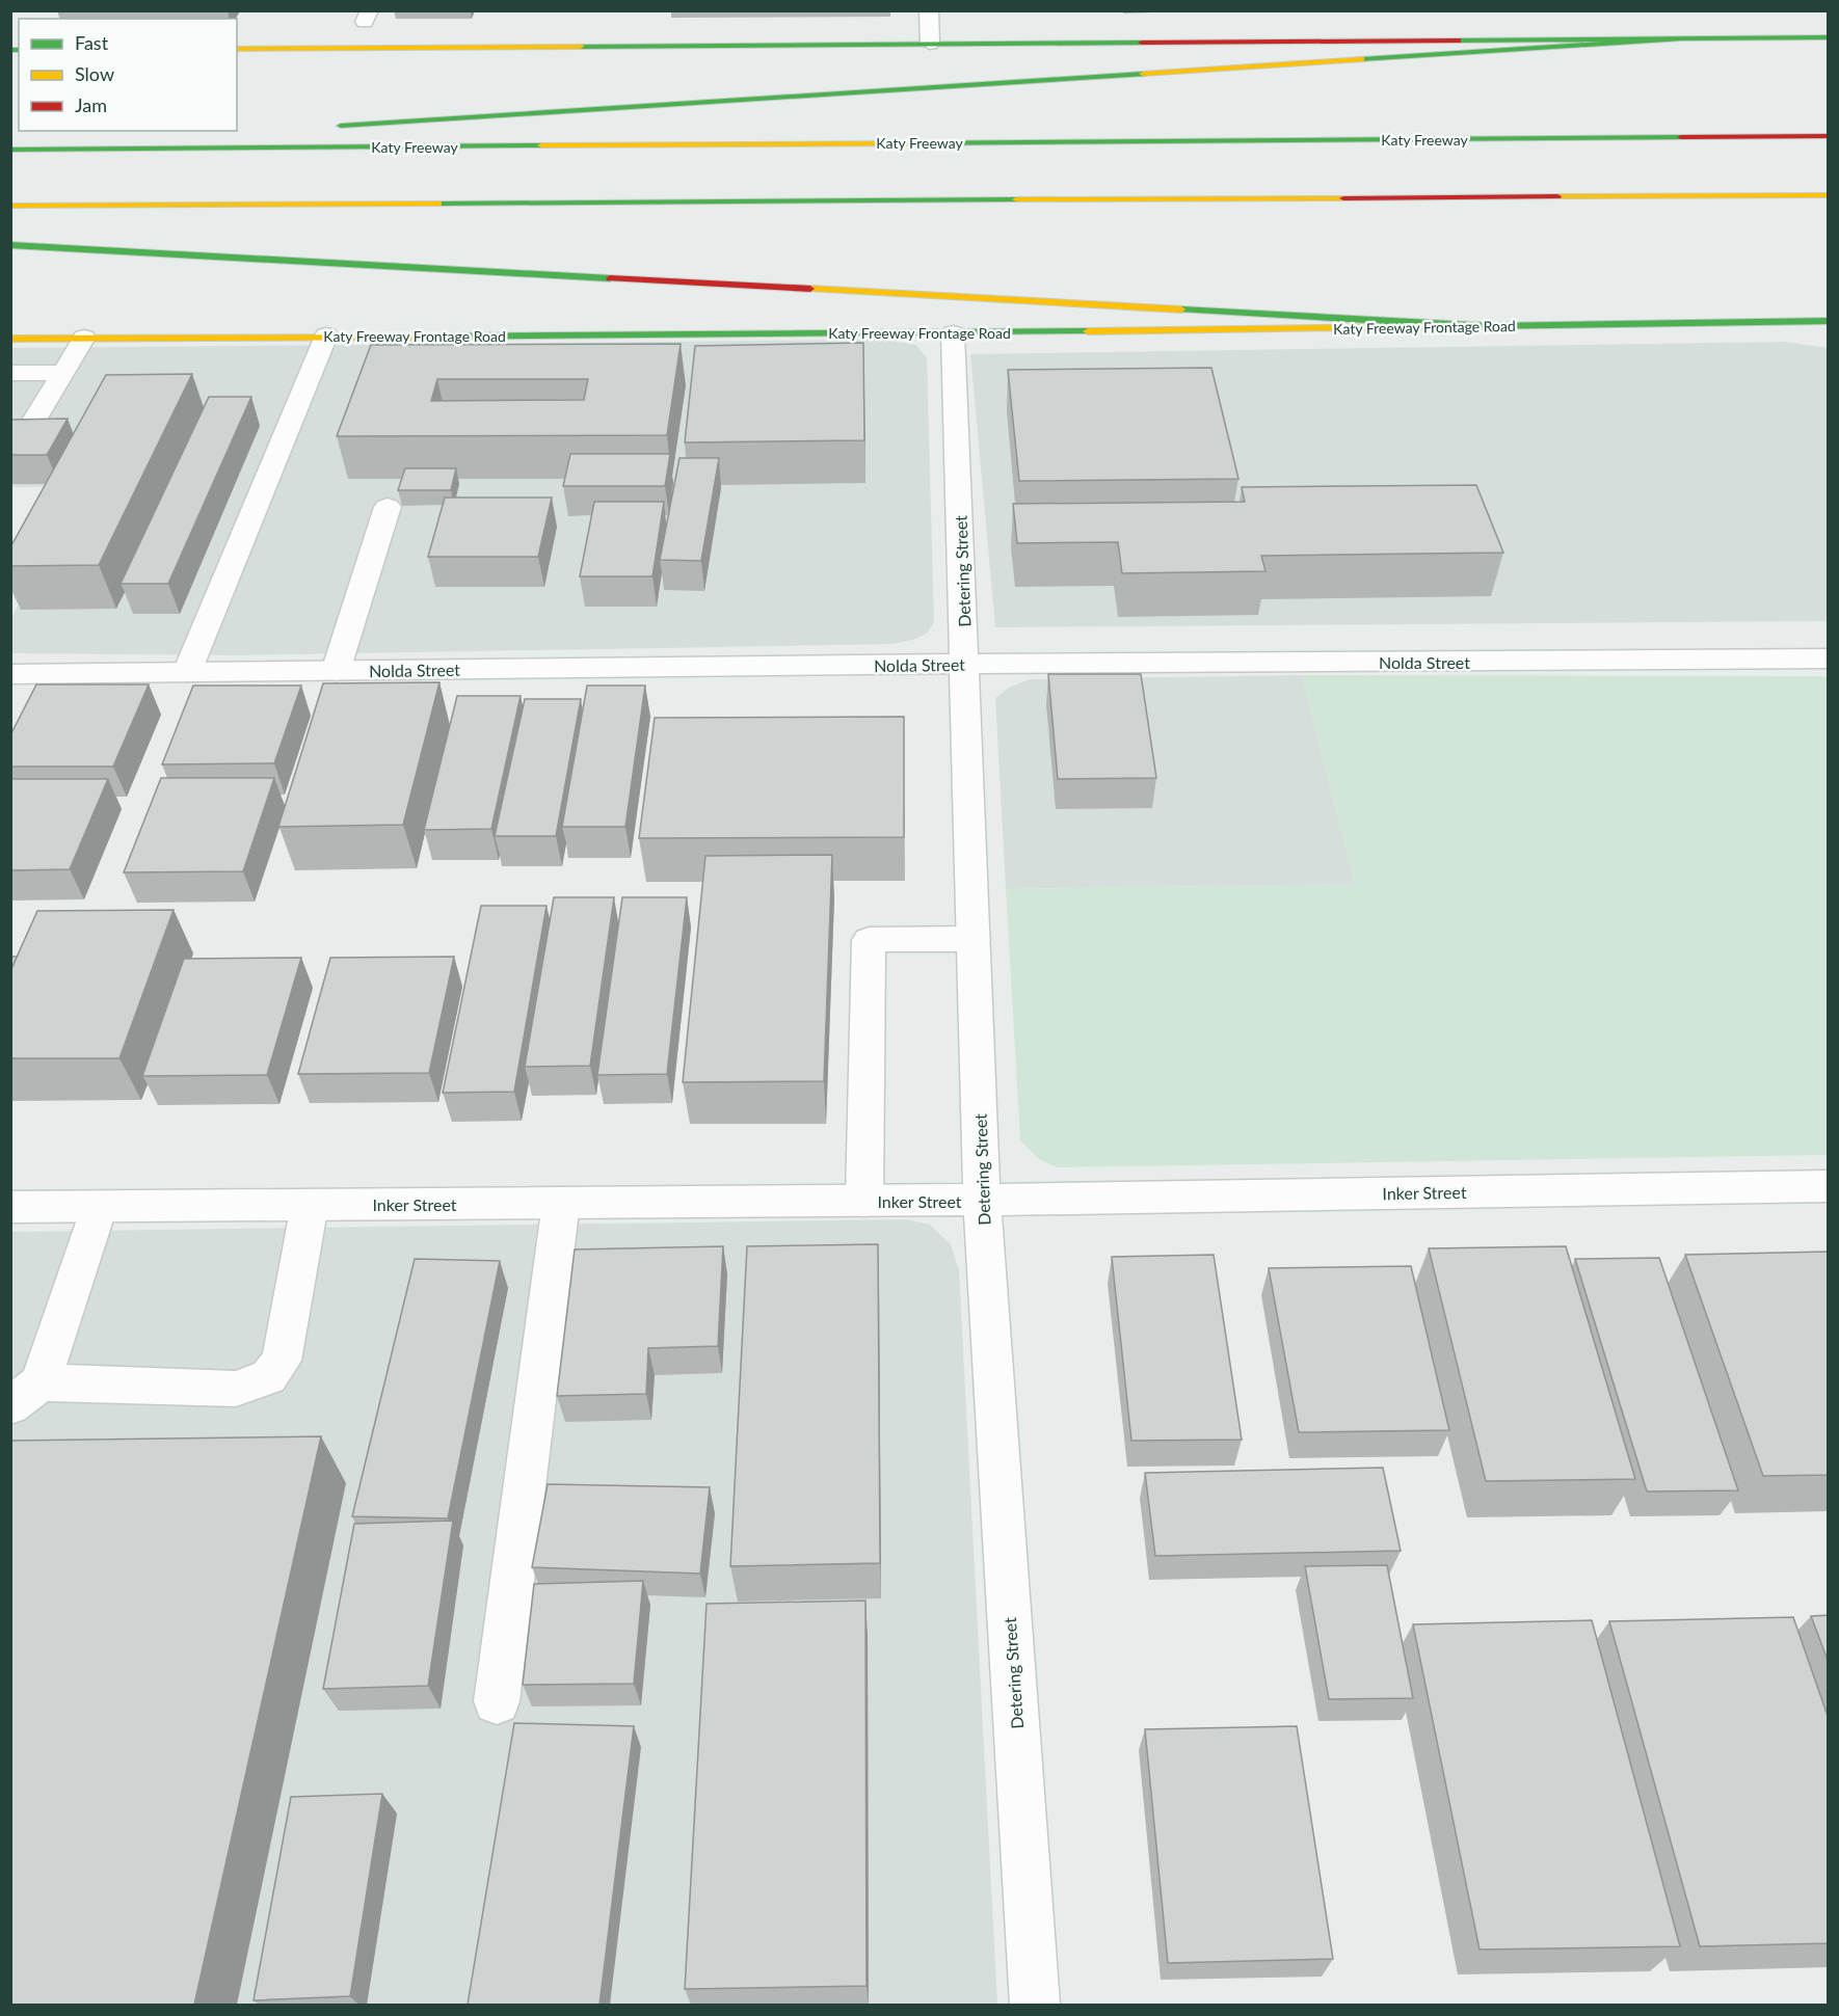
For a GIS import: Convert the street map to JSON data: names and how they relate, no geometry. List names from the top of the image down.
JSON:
{
  "streets": {
    "main road": ["Katy Freeway", "Katy Freeway Frontage Road"],
    "street": ["Detering Street", "Nolda Street", "Inker Street"]
  },
  "crossings": [
    ["Katy Freeway Frontage Road", "Detering Street"],
    ["Detering Street", "Nolda Street"],
    ["Detering Street", "Inker Street"]
  ],
  "legend": ["Fast", "Slow", "Jam"]
}
